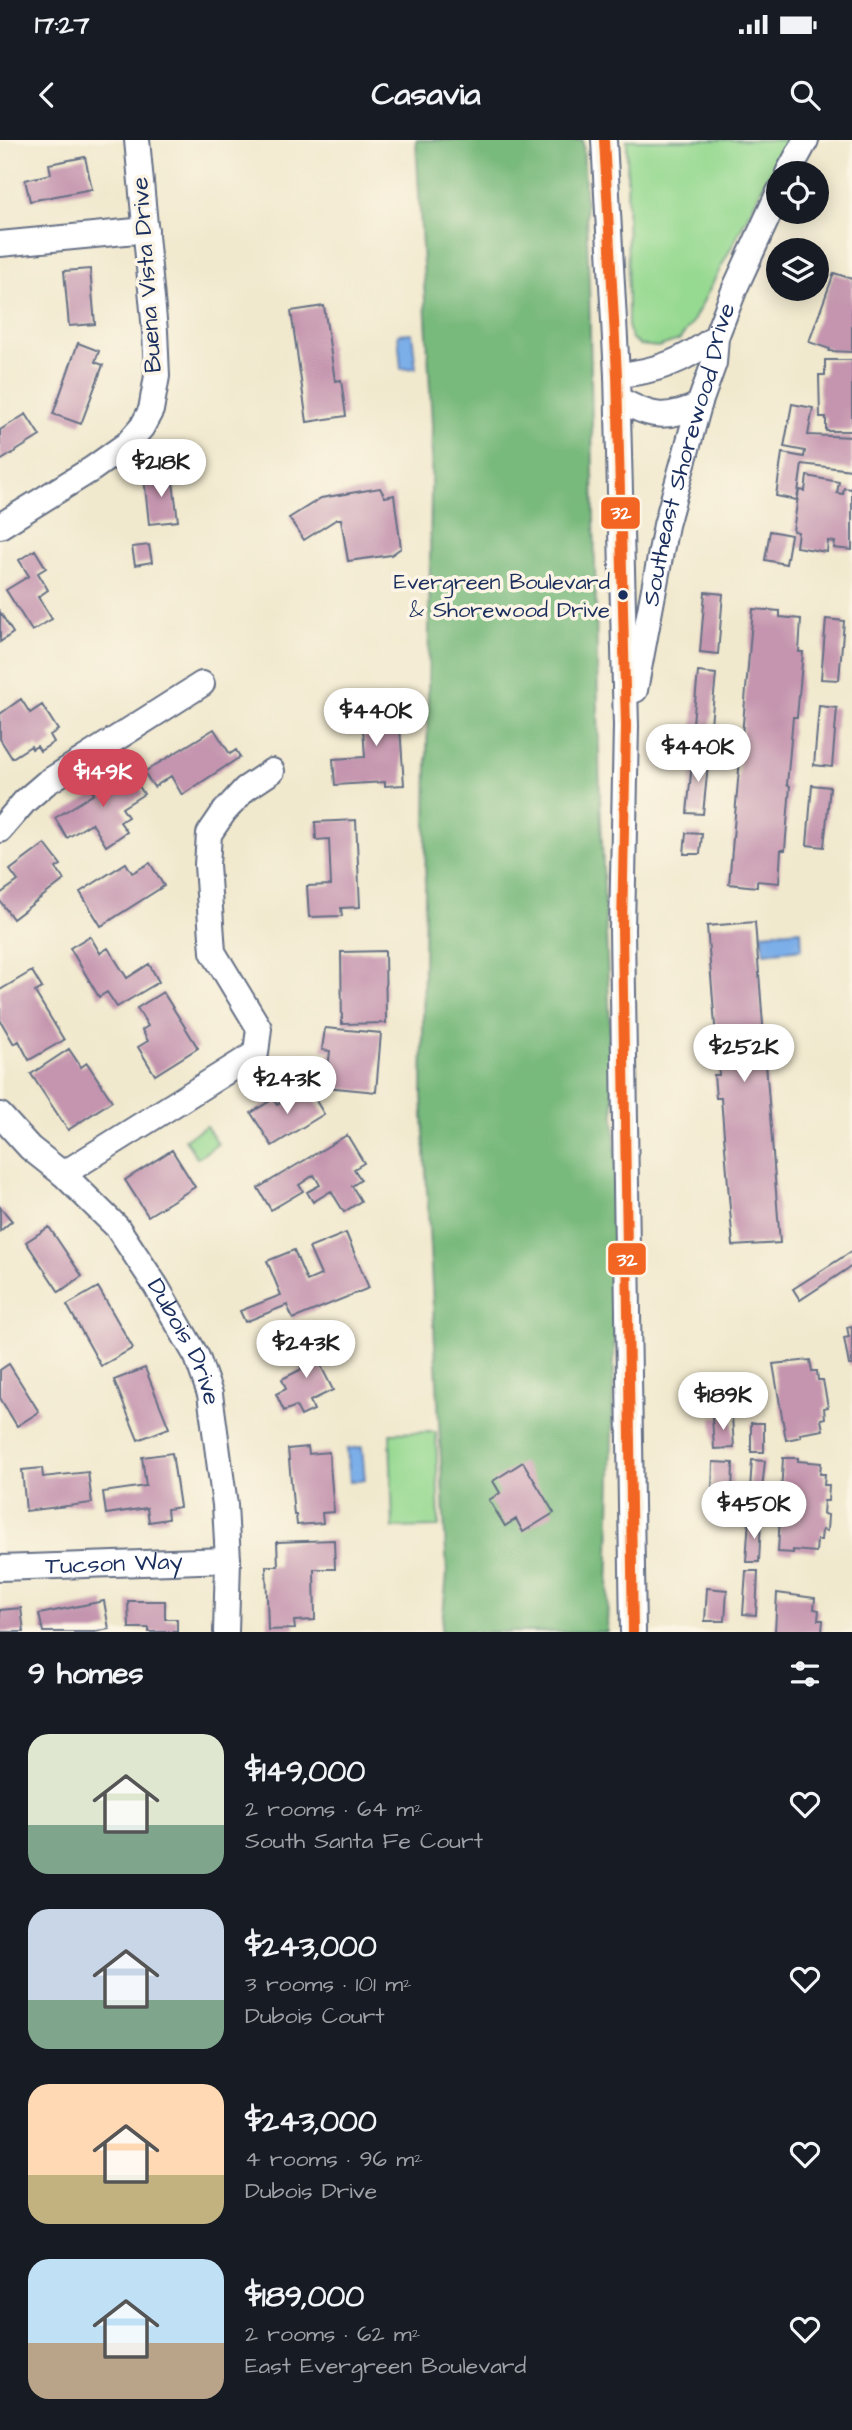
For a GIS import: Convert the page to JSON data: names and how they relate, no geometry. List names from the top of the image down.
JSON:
{
  "streets": {
    "street": [
      "Buena Vista Drive",
      "Southeast Shorewood Drive",
      "Dubois Drive",
      "Tucson Way"
    ]
  },
  "crossings": [
    ["Dubois Drive", "Tucson Way"]
  ],
  "places": ["Evergreen Boulevard & Shorewood Drive"],
  "lines": ["transit line 32"],
  "page": {
    "status": "17:27",
    "header": "Casavia",
    "price": [
      "$218K",
      "$440K",
      "$440K",
      "$149K",
      "$252K",
      "$243K",
      "$243K",
      "$189K",
      "$450K"
    ],
    "heading": "9 homes",
    "list": [
      {
        "name": "$149,000",
        "note": "2 rooms · 64 m² · South Santa Fe Court"
      },
      {
        "name": "$243,000",
        "note": "3 rooms · 101 m² · Dubois Court"
      },
      {
        "name": "$243,000",
        "note": "4 rooms · 96 m² · Dubois Drive"
      },
      {
        "name": "$189,000",
        "note": "2 rooms · 62 m² · East Evergreen Boulevard"
      }
    ]
  }
}
